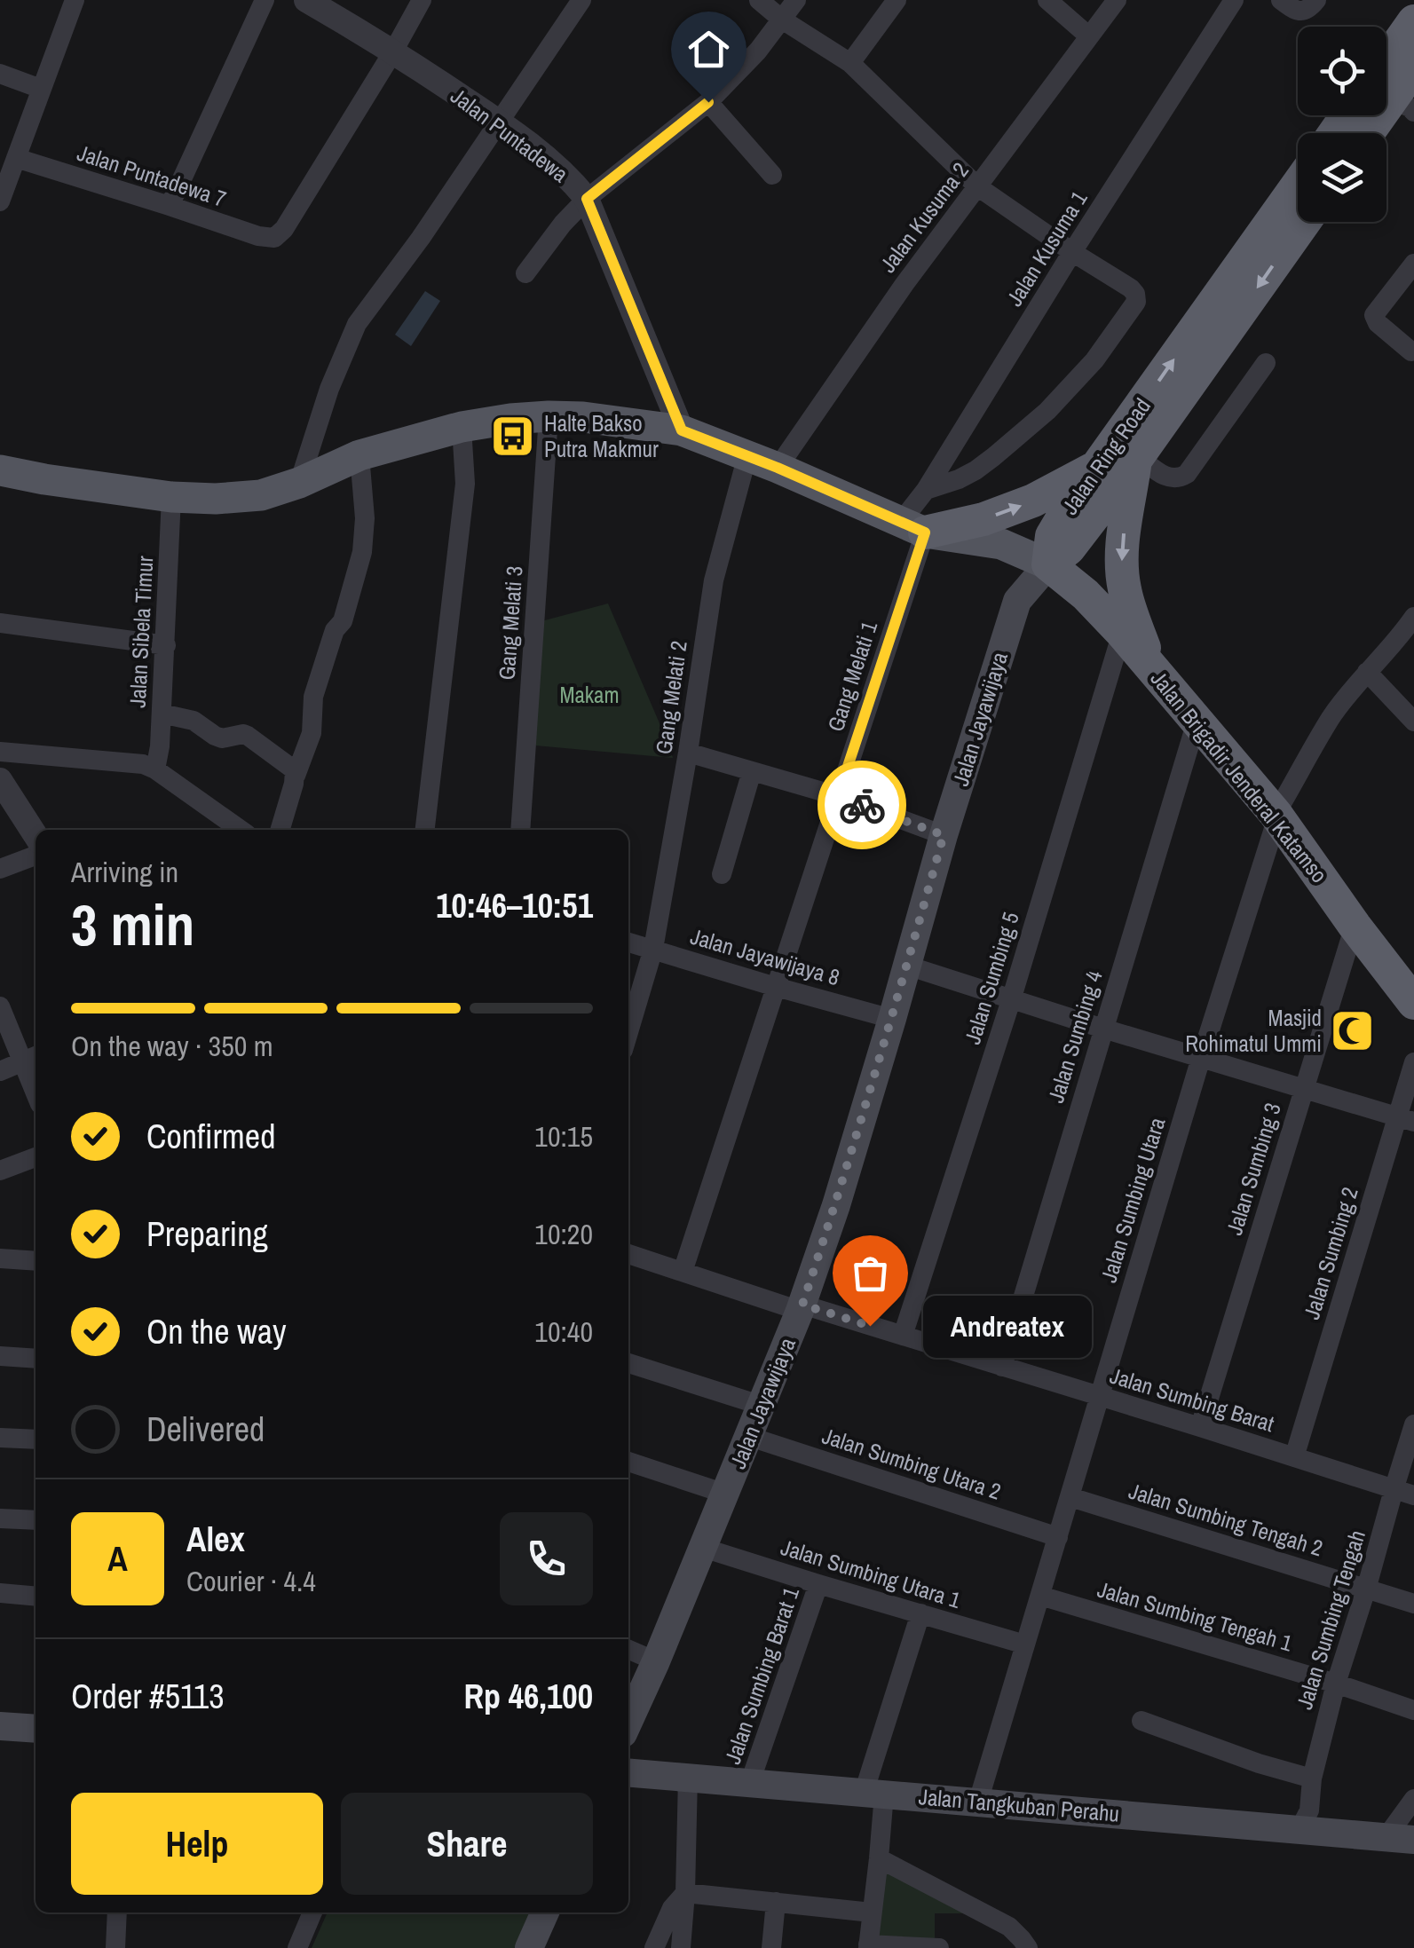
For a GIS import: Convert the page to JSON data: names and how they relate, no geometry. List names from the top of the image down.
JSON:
{
  "streets": {
    "highway": ["Jalan Ring Road", "Jalan Brigadir Jenderal Katamso"],
    "main road": ["Jalan Jayawijaya", "Jalan Tangkuban Perahu"],
    "street": [
      "Jalan Puntadewa",
      "Jalan Puntadewa 7",
      "Jalan Kusuma 2",
      "Jalan Kusuma 1",
      "Gang Melati 3",
      "Jalan Sibela Timur",
      "Gang Melati 1",
      "Gang Melati 2",
      "Jalan Jayawijaya 8",
      "Jalan Sumbing 5",
      "Jalan Sumbing 4",
      "Jalan Sumbing 3",
      "Jalan Sumbing Utara",
      "Jalan Sumbing 2",
      "Jalan Sumbing Barat",
      "Jalan Sumbing Utara 2",
      "Jalan Sumbing Tengah 2",
      "Jalan Sumbing Utara 1",
      "Jalan Sumbing Tengah 1",
      "Jalan Sumbing Tengah",
      "Jalan Sumbing Barat 1"
    ]
  },
  "crossings": [
    ["Jalan Puntadewa", "Jalan Puntadewa 7"],
    ["Jalan Kusuma 1", "Gang Melati 1"],
    ["Jalan Ring Road", "Jalan Jayawijaya"],
    ["Jalan Ring Road", "Jalan Brigadir Jenderal Katamso"],
    ["Gang Melati 1", "Jalan Jayawijaya 8"],
    ["Gang Melati 1", "Jalan Sumbing Barat"],
    ["Gang Melati 2", "Jalan Jayawijaya 8"],
    ["Jalan Jayawijaya", "Jalan Brigadir Jenderal Katamso"],
    ["Jalan Jayawijaya", "Jalan Jayawijaya 8"],
    ["Jalan Jayawijaya", "Jalan Sumbing Barat"],
    ["Jalan Jayawijaya", "Jalan Sumbing Utara 2"],
    ["Jalan Jayawijaya", "Jalan Sumbing Utara 1"],
    ["Jalan Brigadir Jenderal Katamso", "Jalan Sumbing 5"],
    ["Jalan Brigadir Jenderal Katamso", "Jalan Sumbing 4"],
    ["Jalan Brigadir Jenderal Katamso", "Jalan Sumbing 3"],
    ["Jalan Brigadir Jenderal Katamso", "Jalan Sumbing Utara"],
    ["Jalan Sumbing 5", "Jalan Sumbing Barat"],
    ["Jalan Sumbing 4", "Jalan Sumbing Barat"],
    ["Jalan Sumbing 3", "Jalan Sumbing Barat"],
    ["Jalan Sumbing Utara", "Jalan Sumbing Barat"],
    ["Jalan Sumbing Utara", "Jalan Sumbing Utara 2"],
    ["Jalan Sumbing Utara", "Jalan Sumbing Tengah 2"],
    ["Jalan Sumbing Utara", "Jalan Sumbing Utara 1"],
    ["Jalan Sumbing Utara", "Jalan Sumbing Tengah 1"],
    ["Jalan Sumbing Utara", "Jalan Tangkuban Perahu"],
    ["Jalan Sumbing 2", "Jalan Sumbing Barat"],
    ["Jalan Sumbing Barat", "Jalan Sumbing Tengah"],
    ["Jalan Sumbing Tengah 2", "Jalan Sumbing Tengah"],
    ["Jalan Sumbing Utara 1", "Jalan Sumbing Barat 1"],
    ["Jalan Sumbing Tengah 1", "Jalan Sumbing Tengah"],
    ["Jalan Sumbing Tengah", "Jalan Tangkuban Perahu"],
    ["Jalan Sumbing Barat 1", "Jalan Tangkuban Perahu"]
  ],
  "parks": ["Makam"],
  "places": {
    "bus stop": ["Halte Bakso Putra Makmur"],
    "mosque": ["Masjid Rohimatul Ummi"],
    "other": ["Andreatex"]
  },
  "page": {
    "heading": ["3 min", "Arriving in", "10:46–10:51"],
    "panel": [
      "Alex",
      "Courier · 4.4",
      "Order #5113",
      "Rp 46,100"
    ],
    "bar": "On the way · 350 m",
    "list": [
      ["Confirmed", "10:15"],
      ["Preparing", "10:20"],
      ["On the way", "10:40"],
      "Delivered"
    ],
    "bubble": "Andreatex",
    "round": "A",
    "buttons": ["Help", "Share"]
  }
}
